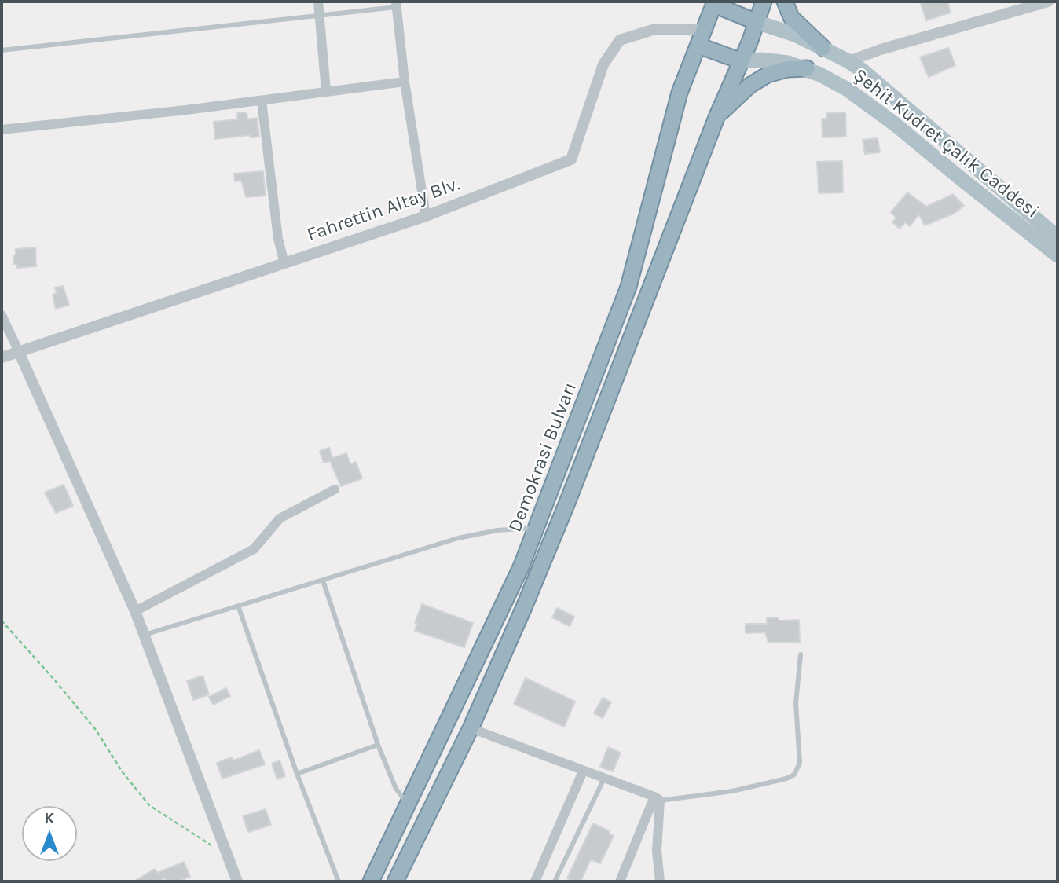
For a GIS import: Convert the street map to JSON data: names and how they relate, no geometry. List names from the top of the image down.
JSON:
{
  "streets": {
    "highway": ["Demokrasi Bulvarı"],
    "main road": ["Şehit Kudret Çalık Caddesi"],
    "street": ["Fahrettin Altay Blv."]
  },
  "crossings": [
    ["Şehit Kudret Çalık Caddesi", "Demokrasi Bulvarı"],
    ["Fahrettin Altay Blv.", "Demokrasi Bulvarı"]
  ],
  "north": "top"
}
